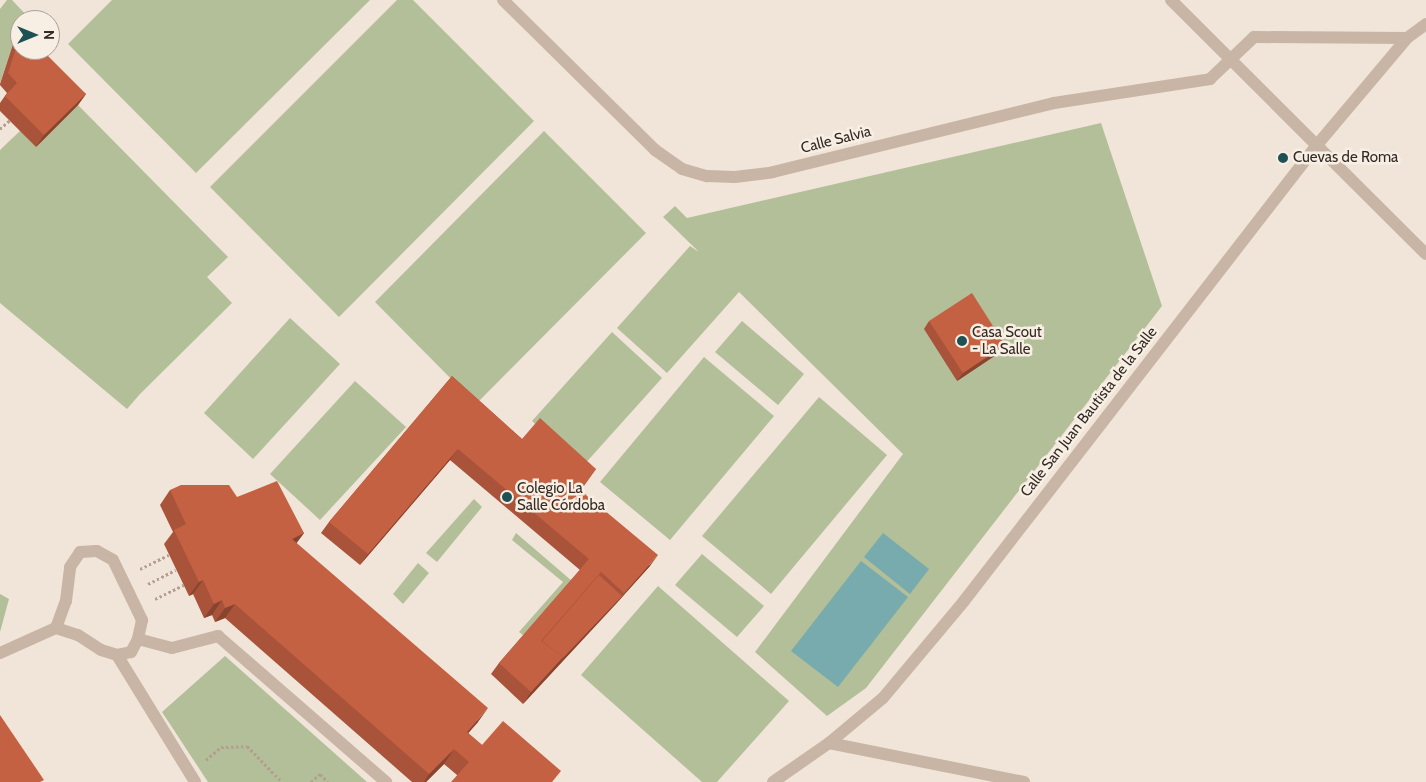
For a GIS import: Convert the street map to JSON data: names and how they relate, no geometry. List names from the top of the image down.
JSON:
{
  "streets": {
    "street": ["Calle Salvia", "Calle San Juan Bautista de la Salle"]
  },
  "crossings": [
    ["Calle Salvia", "Calle San Juan Bautista de la Salle"]
  ],
  "places": ["Cuevas de Roma", "Casa Scout - La Salle", "Colegio La Salle Córdoba"],
  "north": "right"
}
